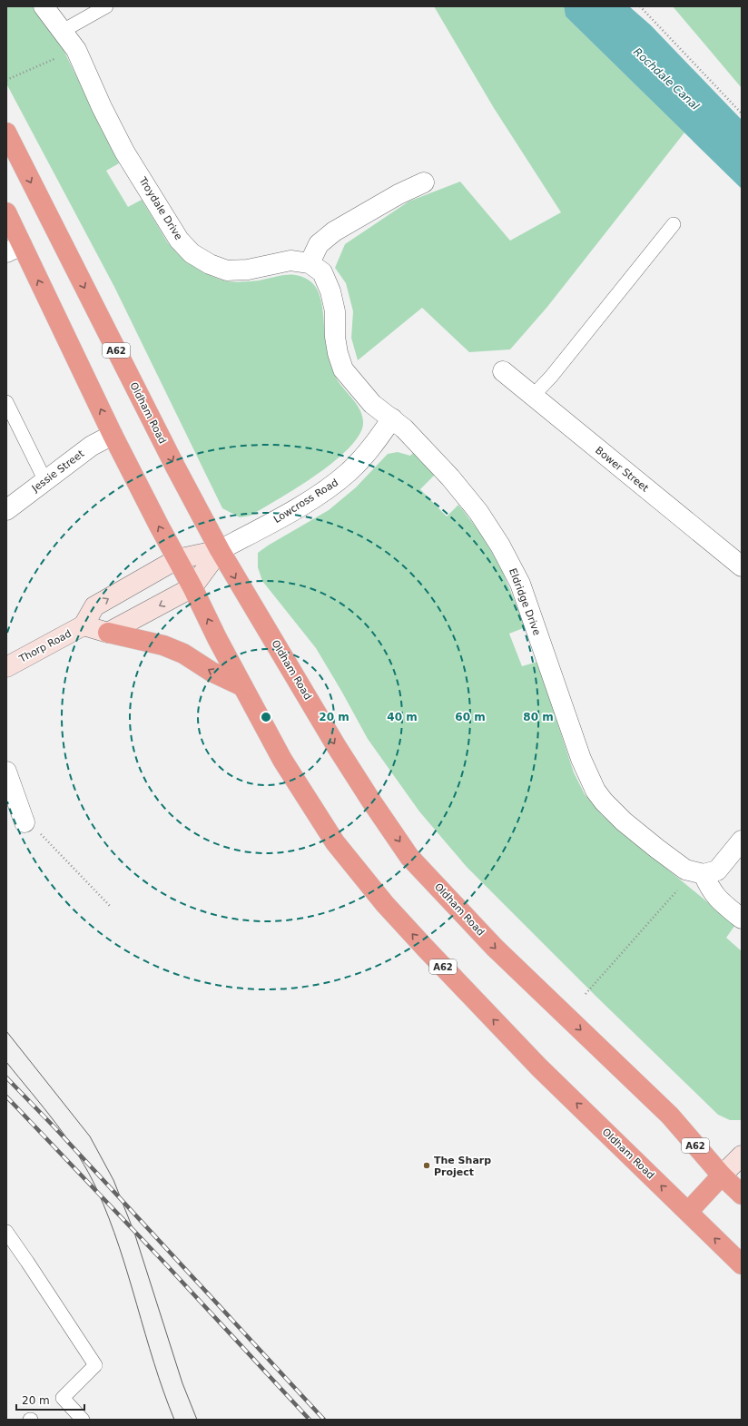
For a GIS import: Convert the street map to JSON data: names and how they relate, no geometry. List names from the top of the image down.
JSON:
{
  "streets": {
    "highway": ["A62", "Oldham Road"],
    "main road": ["Thorp Road"],
    "street": [
      "Troydale Drive",
      "Bower Street",
      "Jessie Street",
      "Lowcross Road",
      "Eldridge Drive"
    ]
  },
  "crossings": [
    ["Troydale Drive", "Eldridge Drive"],
    ["Oldham Road", "Jessie Street"],
    ["Oldham Road", "Lowcross Road"],
    ["Lowcross Road", "Eldridge Drive"]
  ],
  "water": ["Rochdale Canal"],
  "places": ["The Sharp Project"],
  "scale_bar": "20 m",
  "rings": [
    "20 m",
    "40 m",
    "60 m",
    "80 m"
  ]
}
